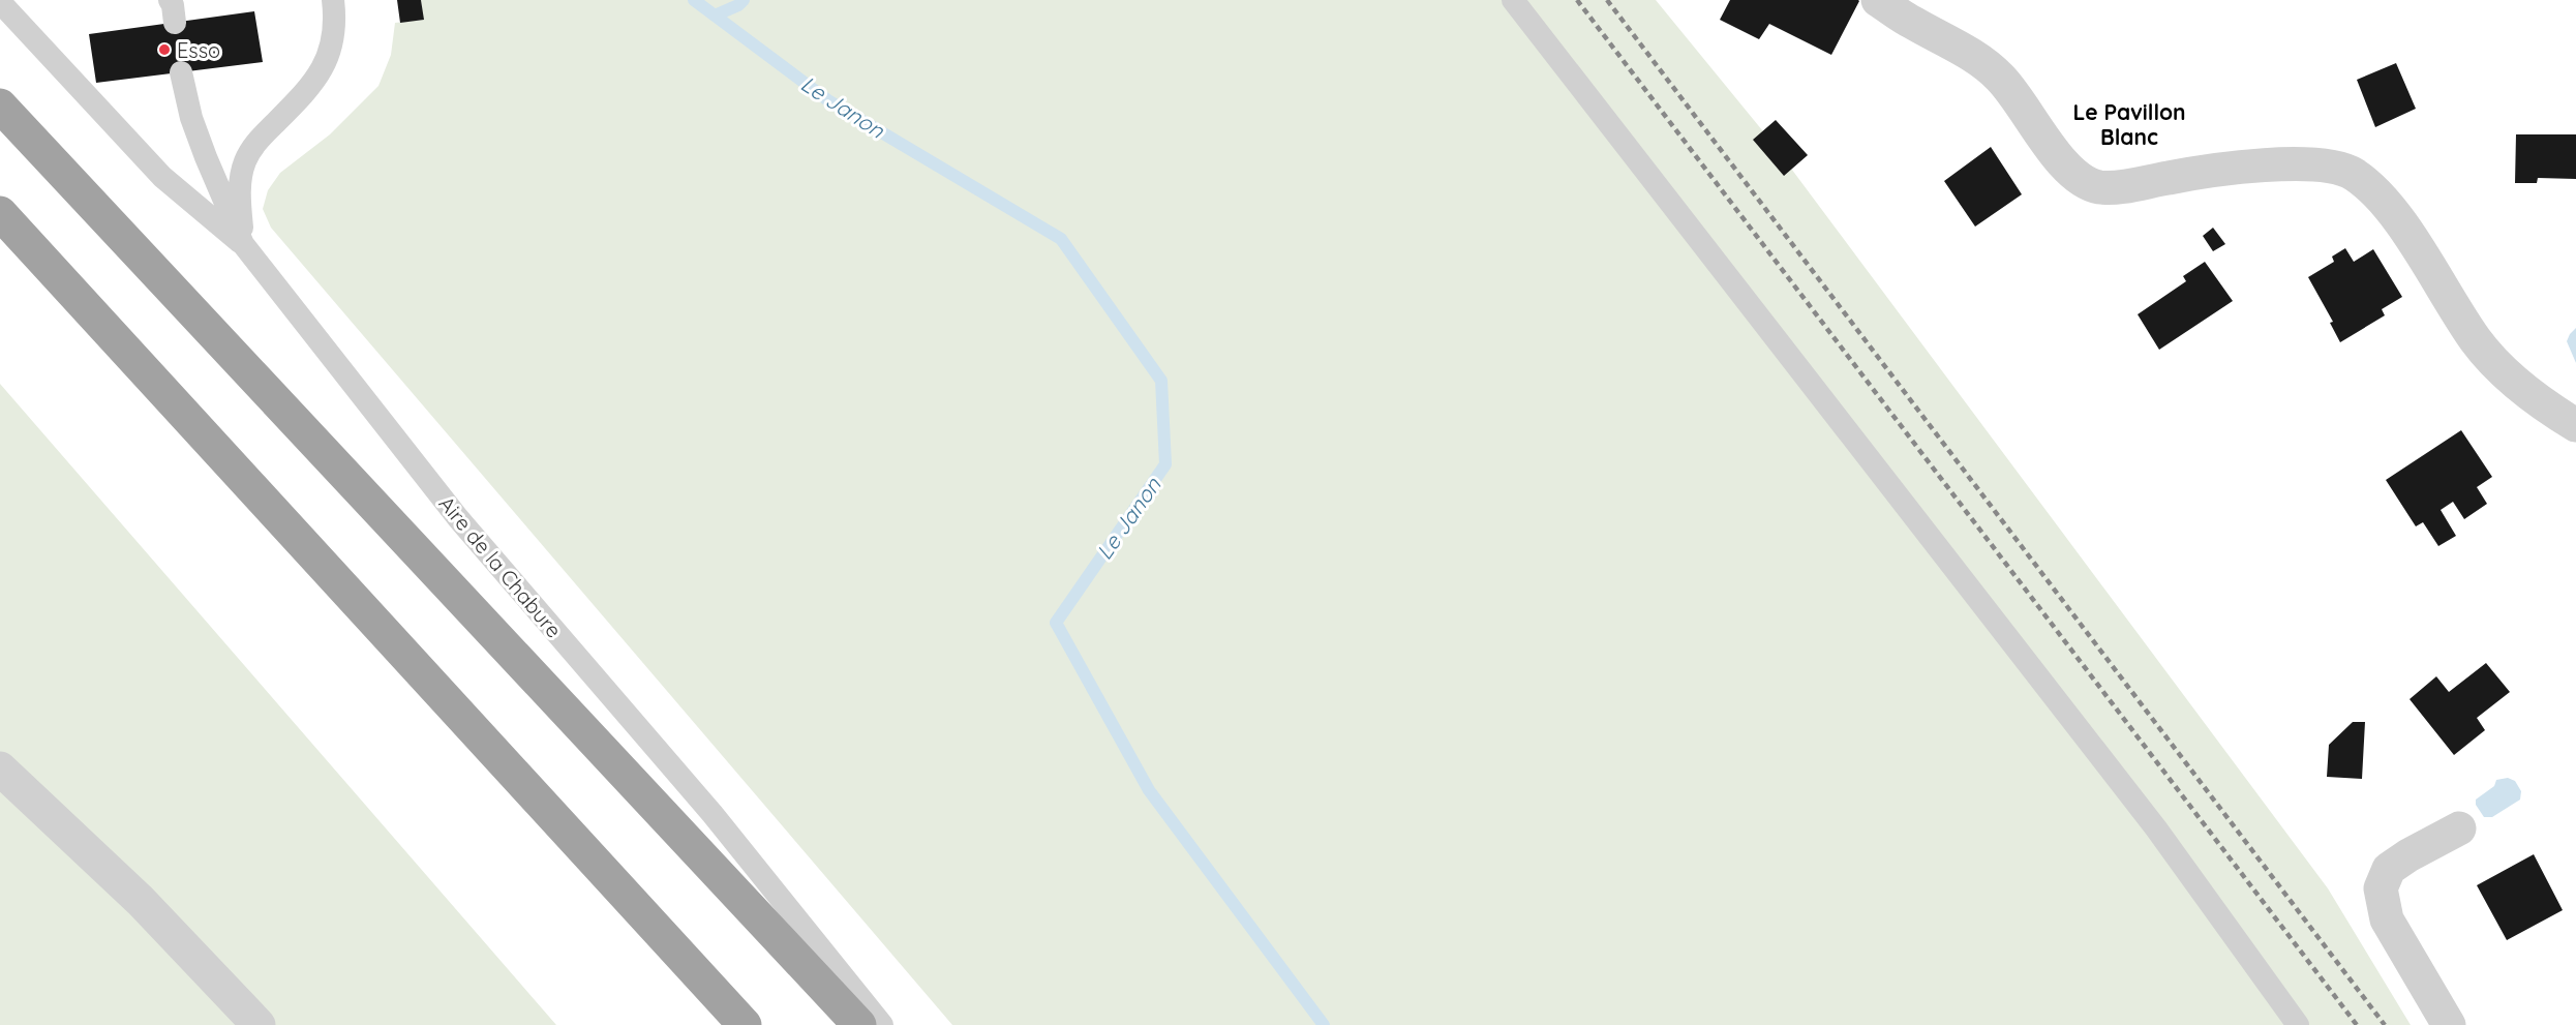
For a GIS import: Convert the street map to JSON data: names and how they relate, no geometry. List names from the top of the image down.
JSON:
{
  "streets": {
    "lane": ["Aire de la Chabure"]
  },
  "districts": ["Le Pavillon Blanc"],
  "water": ["Le Janon"],
  "places": ["Esso"]
}
